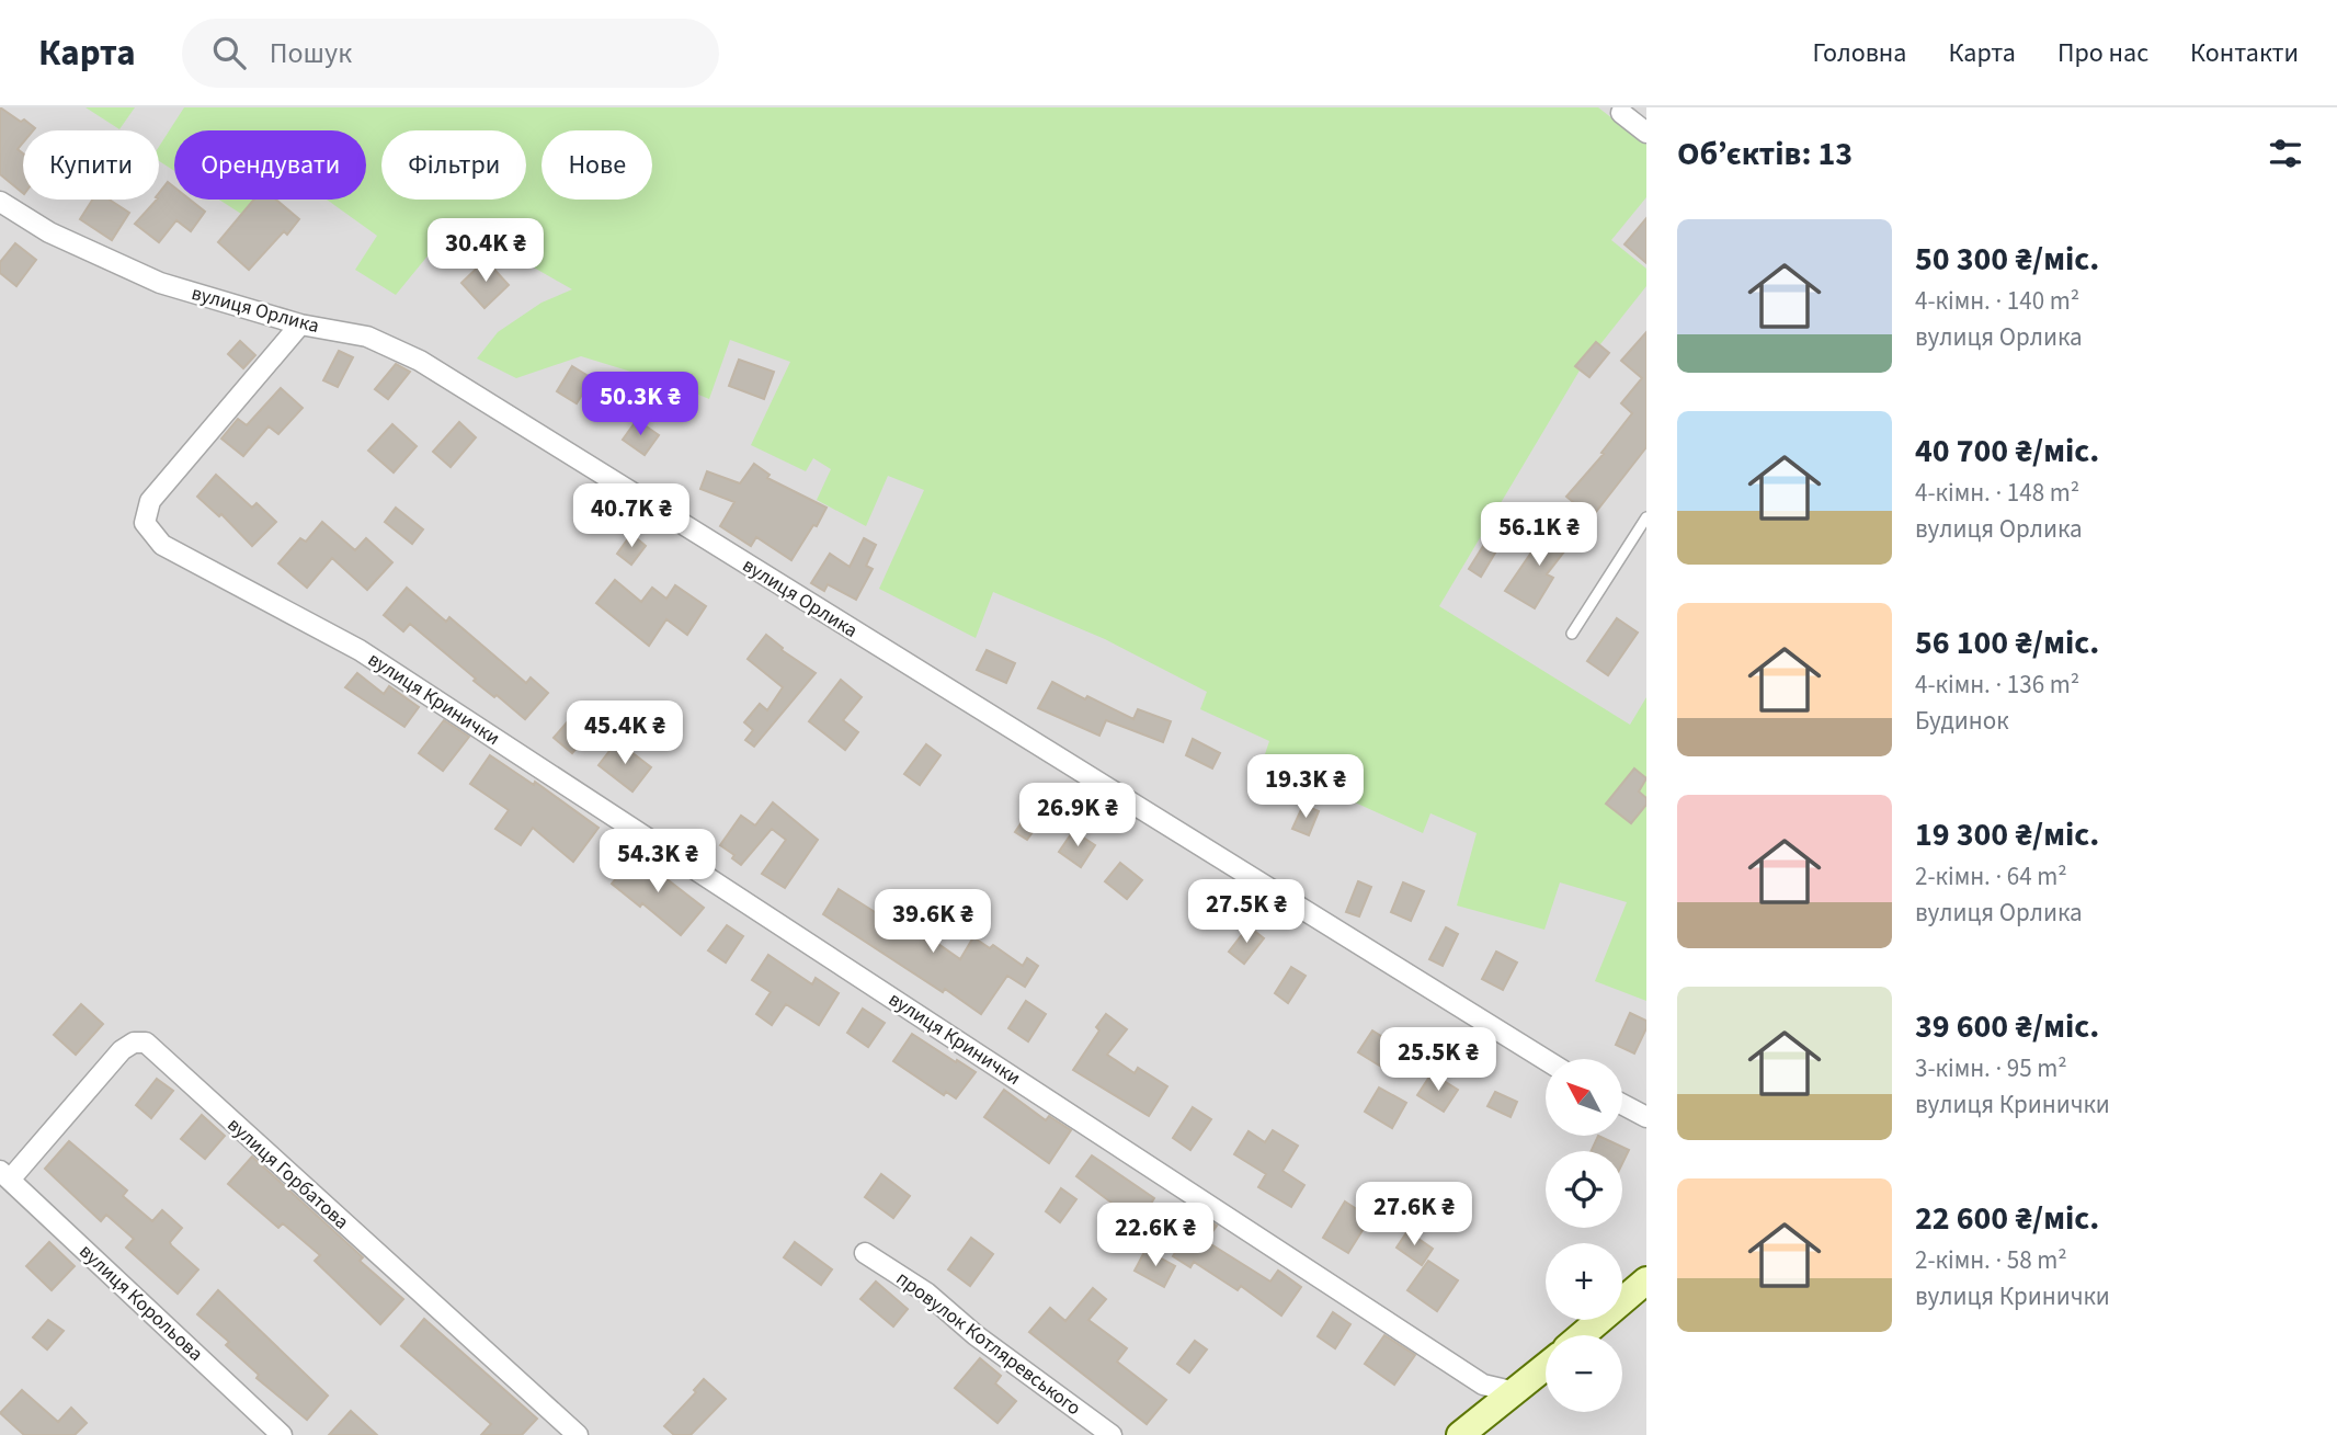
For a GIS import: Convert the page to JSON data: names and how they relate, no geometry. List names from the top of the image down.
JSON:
{
  "streets": {
    "street": [
      "вулиця Орлика",
      "вулиця Кринички",
      "вулиця Горбатова",
      "вулиця Корольова",
      "провулок Котляревського"
    ]
  },
  "crossings": [
    ["вулиця Орлика", "вулиця Кринички"],
    ["вулиця Горбатова", "вулиця Корольова"]
  ],
  "north": "top left",
  "page": {
    "header": "Карта",
    "search": "Пошук",
    "nav": [
      "Головна",
      "Карта",
      "Про нас",
      "Контакти"
    ],
    "heading": "Об’єктів: 13",
    "chip": [
      "Купити",
      "Орендувати",
      "Фільтри",
      "Нове"
    ],
    "list": [
      {
        "name": "50 300 ₴/міс.",
        "note": "4-кімн. · 140 m² · вулиця Орлика"
      },
      {
        "name": "40 700 ₴/міс.",
        "note": "4-кімн. · 148 m² · вулиця Орлика"
      },
      {
        "name": "56 100 ₴/міс.",
        "note": "4-кімн. · 136 m² · Будинок"
      },
      {
        "name": "19 300 ₴/міс.",
        "note": "2-кімн. · 64 m² · вулиця Орлика"
      },
      {
        "name": "39 600 ₴/міс.",
        "note": "3-кімн. · 95 m² · вулиця Кринички"
      },
      {
        "name": "22 600 ₴/міс.",
        "note": "2-кімн. · 58 m² · вулиця Кринички"
      }
    ],
    "price": [
      "30.4K ₴",
      "50.3K ₴",
      "40.7K ₴",
      "56.1K ₴",
      "45.4K ₴",
      "19.3K ₴",
      "26.9K ₴",
      "54.3K ₴",
      "27.5K ₴",
      "39.6K ₴",
      "25.5K ₴",
      "27.6K ₴",
      "22.6K ₴"
    ],
    "map_buttons": ["+", "−"]
  }
}
